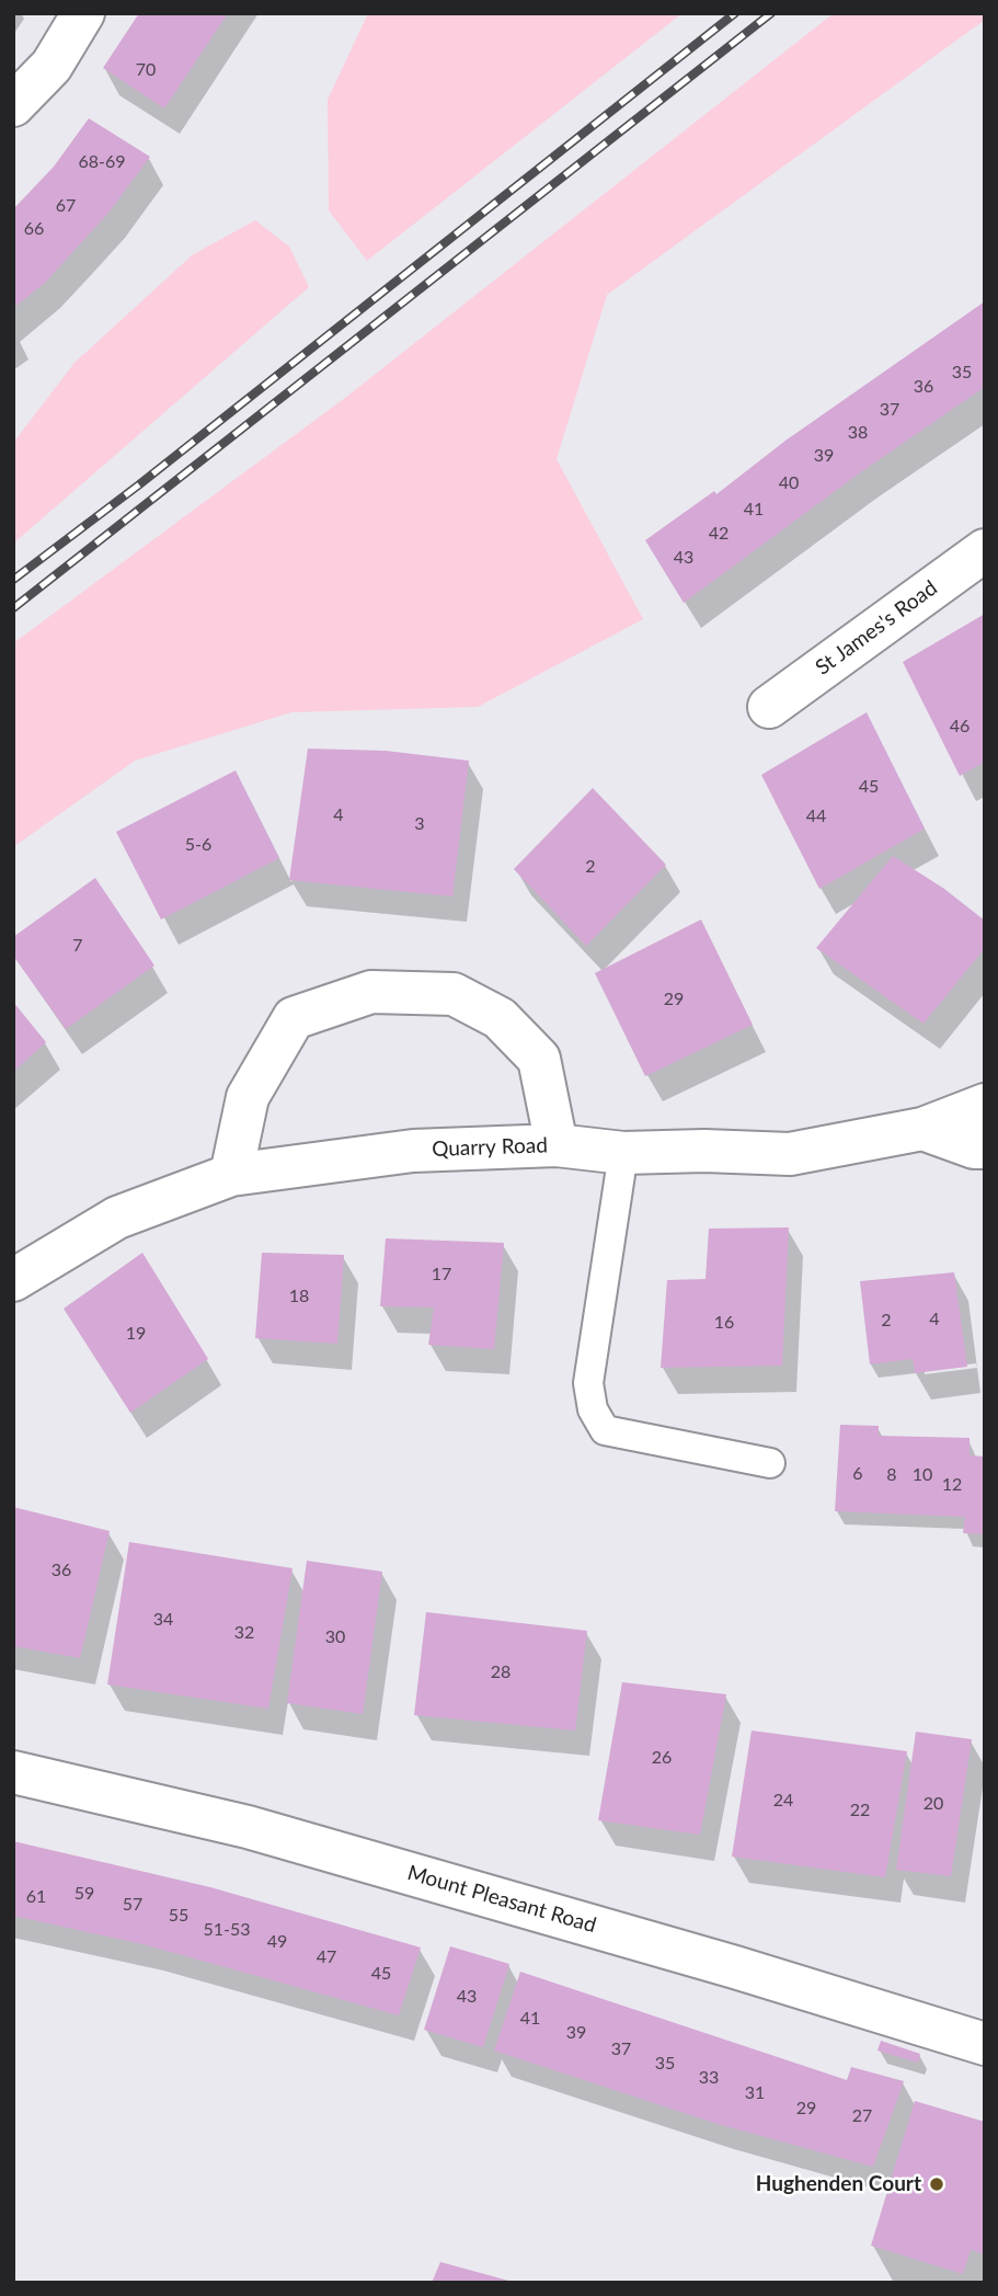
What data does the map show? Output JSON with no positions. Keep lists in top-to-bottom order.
{
  "streets": {
    "street": ["St James's Road", "Quarry Road", "Mount Pleasant Road"]
  },
  "places": ["Hughenden Court"],
  "house_numbers": [
    "70",
    "68-69",
    "67",
    "66",
    "35",
    "36",
    "37",
    "38",
    "39",
    "40",
    "41",
    "42",
    "43",
    "46",
    "45",
    "4",
    "44",
    "3",
    "5-6",
    "2",
    "7",
    "29",
    "17",
    "18",
    "4",
    "2",
    "16",
    "19",
    "6",
    "8",
    "10",
    "12",
    "36",
    "34",
    "32",
    "30",
    "28",
    "26",
    "24",
    "20",
    "22",
    "59",
    "61",
    "57",
    "55",
    "51-53",
    "49",
    "47",
    "45",
    "43",
    "41",
    "39",
    "37",
    "35",
    "33",
    "31",
    "29",
    "27"
  ]
}
